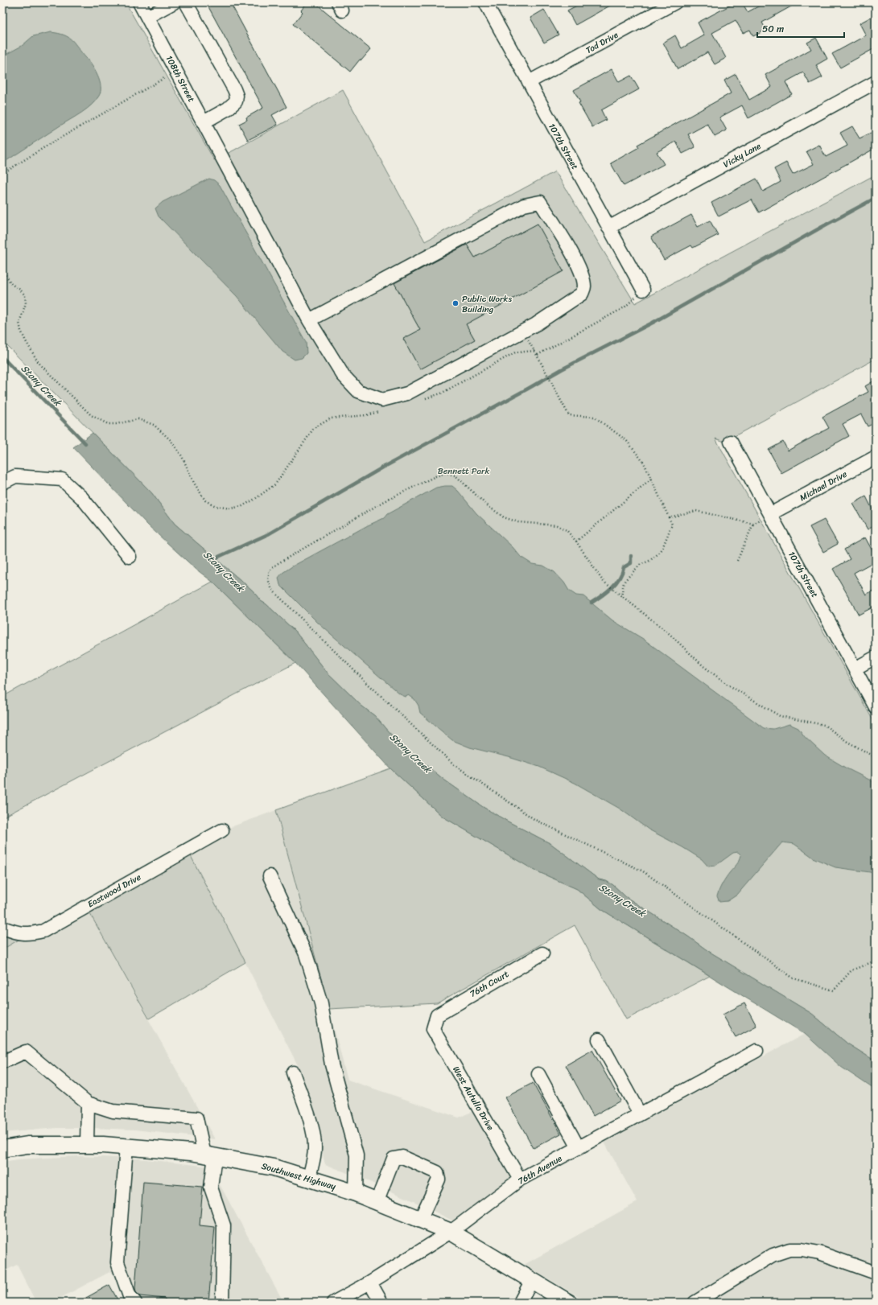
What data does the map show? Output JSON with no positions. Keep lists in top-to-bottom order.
{
  "streets": {
    "main road": ["Southwest Highway"],
    "street": [
      "Tod Drive",
      "108th Street",
      "107th Street",
      "Vicky Lane",
      "Michael Drive",
      "Eastwood Drive",
      "76th Court",
      "West Autullo Drive",
      "76th Avenue"
    ]
  },
  "crossings": [
    ["Tod Drive", "107th Street"],
    ["107th Street", "Vicky Lane"],
    ["107th Street", "Michael Drive"],
    ["76th Court", "West Autullo Drive"],
    ["West Autullo Drive", "76th Avenue"],
    ["76th Avenue", "Southwest Highway"]
  ],
  "water": ["Stony Creek"],
  "parks": ["Bennett Park"],
  "places": ["Public Works Building"],
  "scale_bar": "50 m"
}
